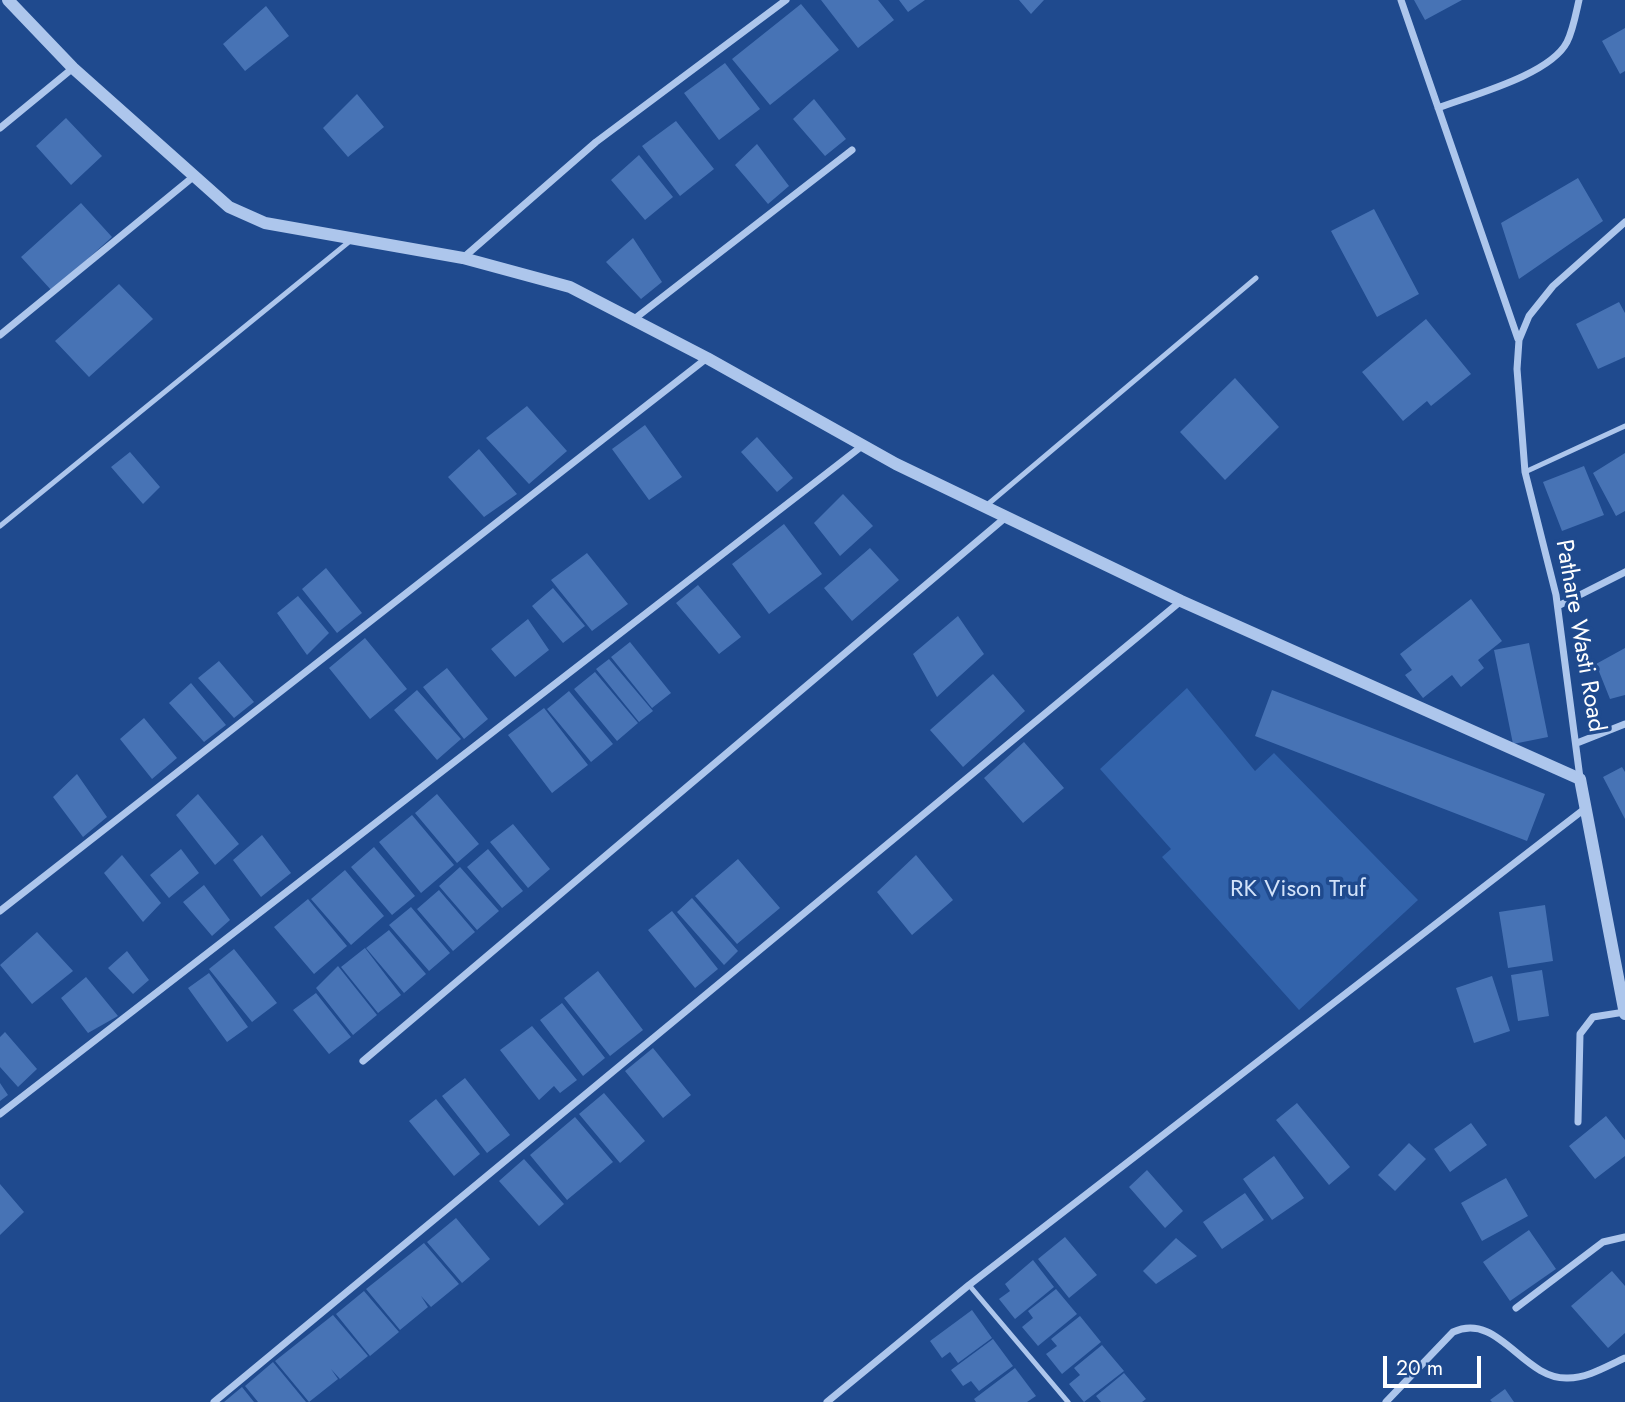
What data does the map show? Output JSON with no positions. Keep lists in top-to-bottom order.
{
  "streets": {
    "street": ["Pathare Wasti Road"]
  },
  "parks": ["RK Vison Truf"],
  "scale_bar": "20 m"
}
